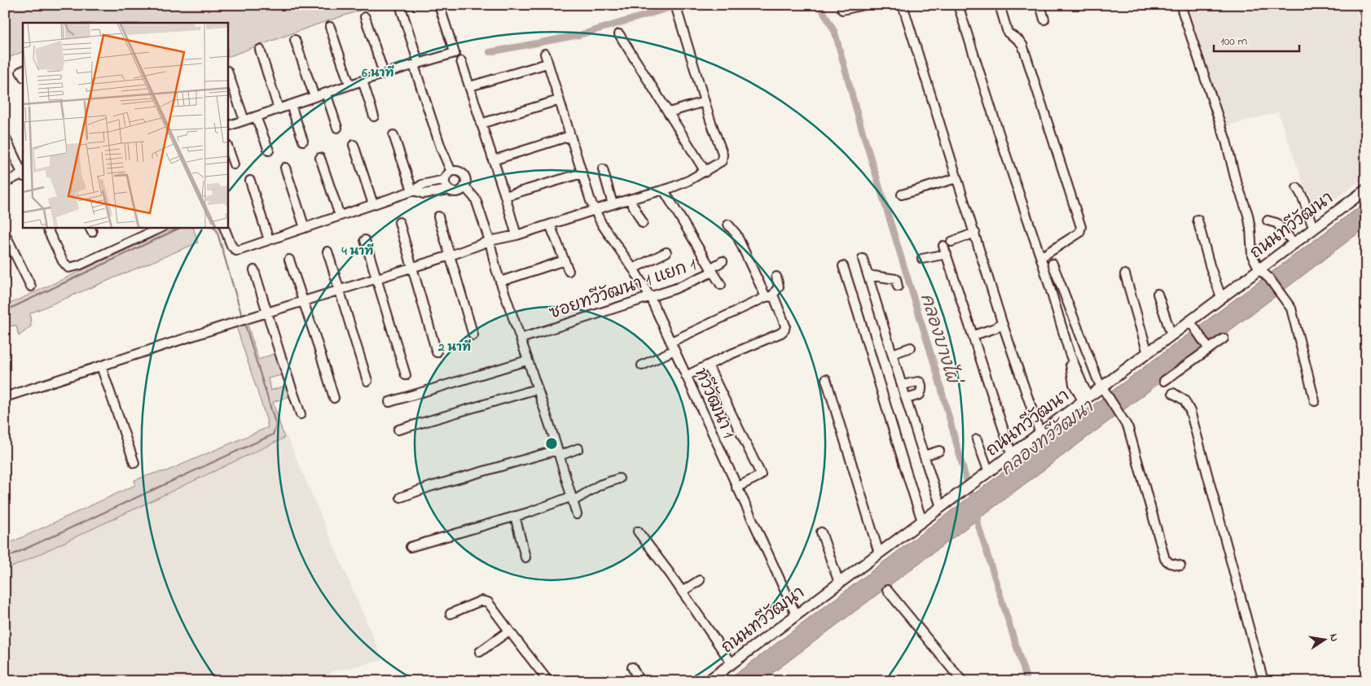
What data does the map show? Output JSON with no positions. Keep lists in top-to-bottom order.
{
  "streets": {
    "main road": ["ถนนทวีวัฒนา"],
    "street": ["ซอยทวีวัฒนา 1 แยก 1", "ทวีวัฒนา 1"]
  },
  "crossings": [
    ["ถนนทวีวัฒนา", "ทวีวัฒนา 1"],
    ["ซอยทวีวัฒนา 1 แยก 1", "ทวีวัฒนา 1"]
  ],
  "water": ["คลองบางไผ่", "คลองทวีวัฒนา"],
  "scale_bar": "100 m",
  "north": "right",
  "rings": ["6 นาที", "4 นาที", "2 นาที"]
}
